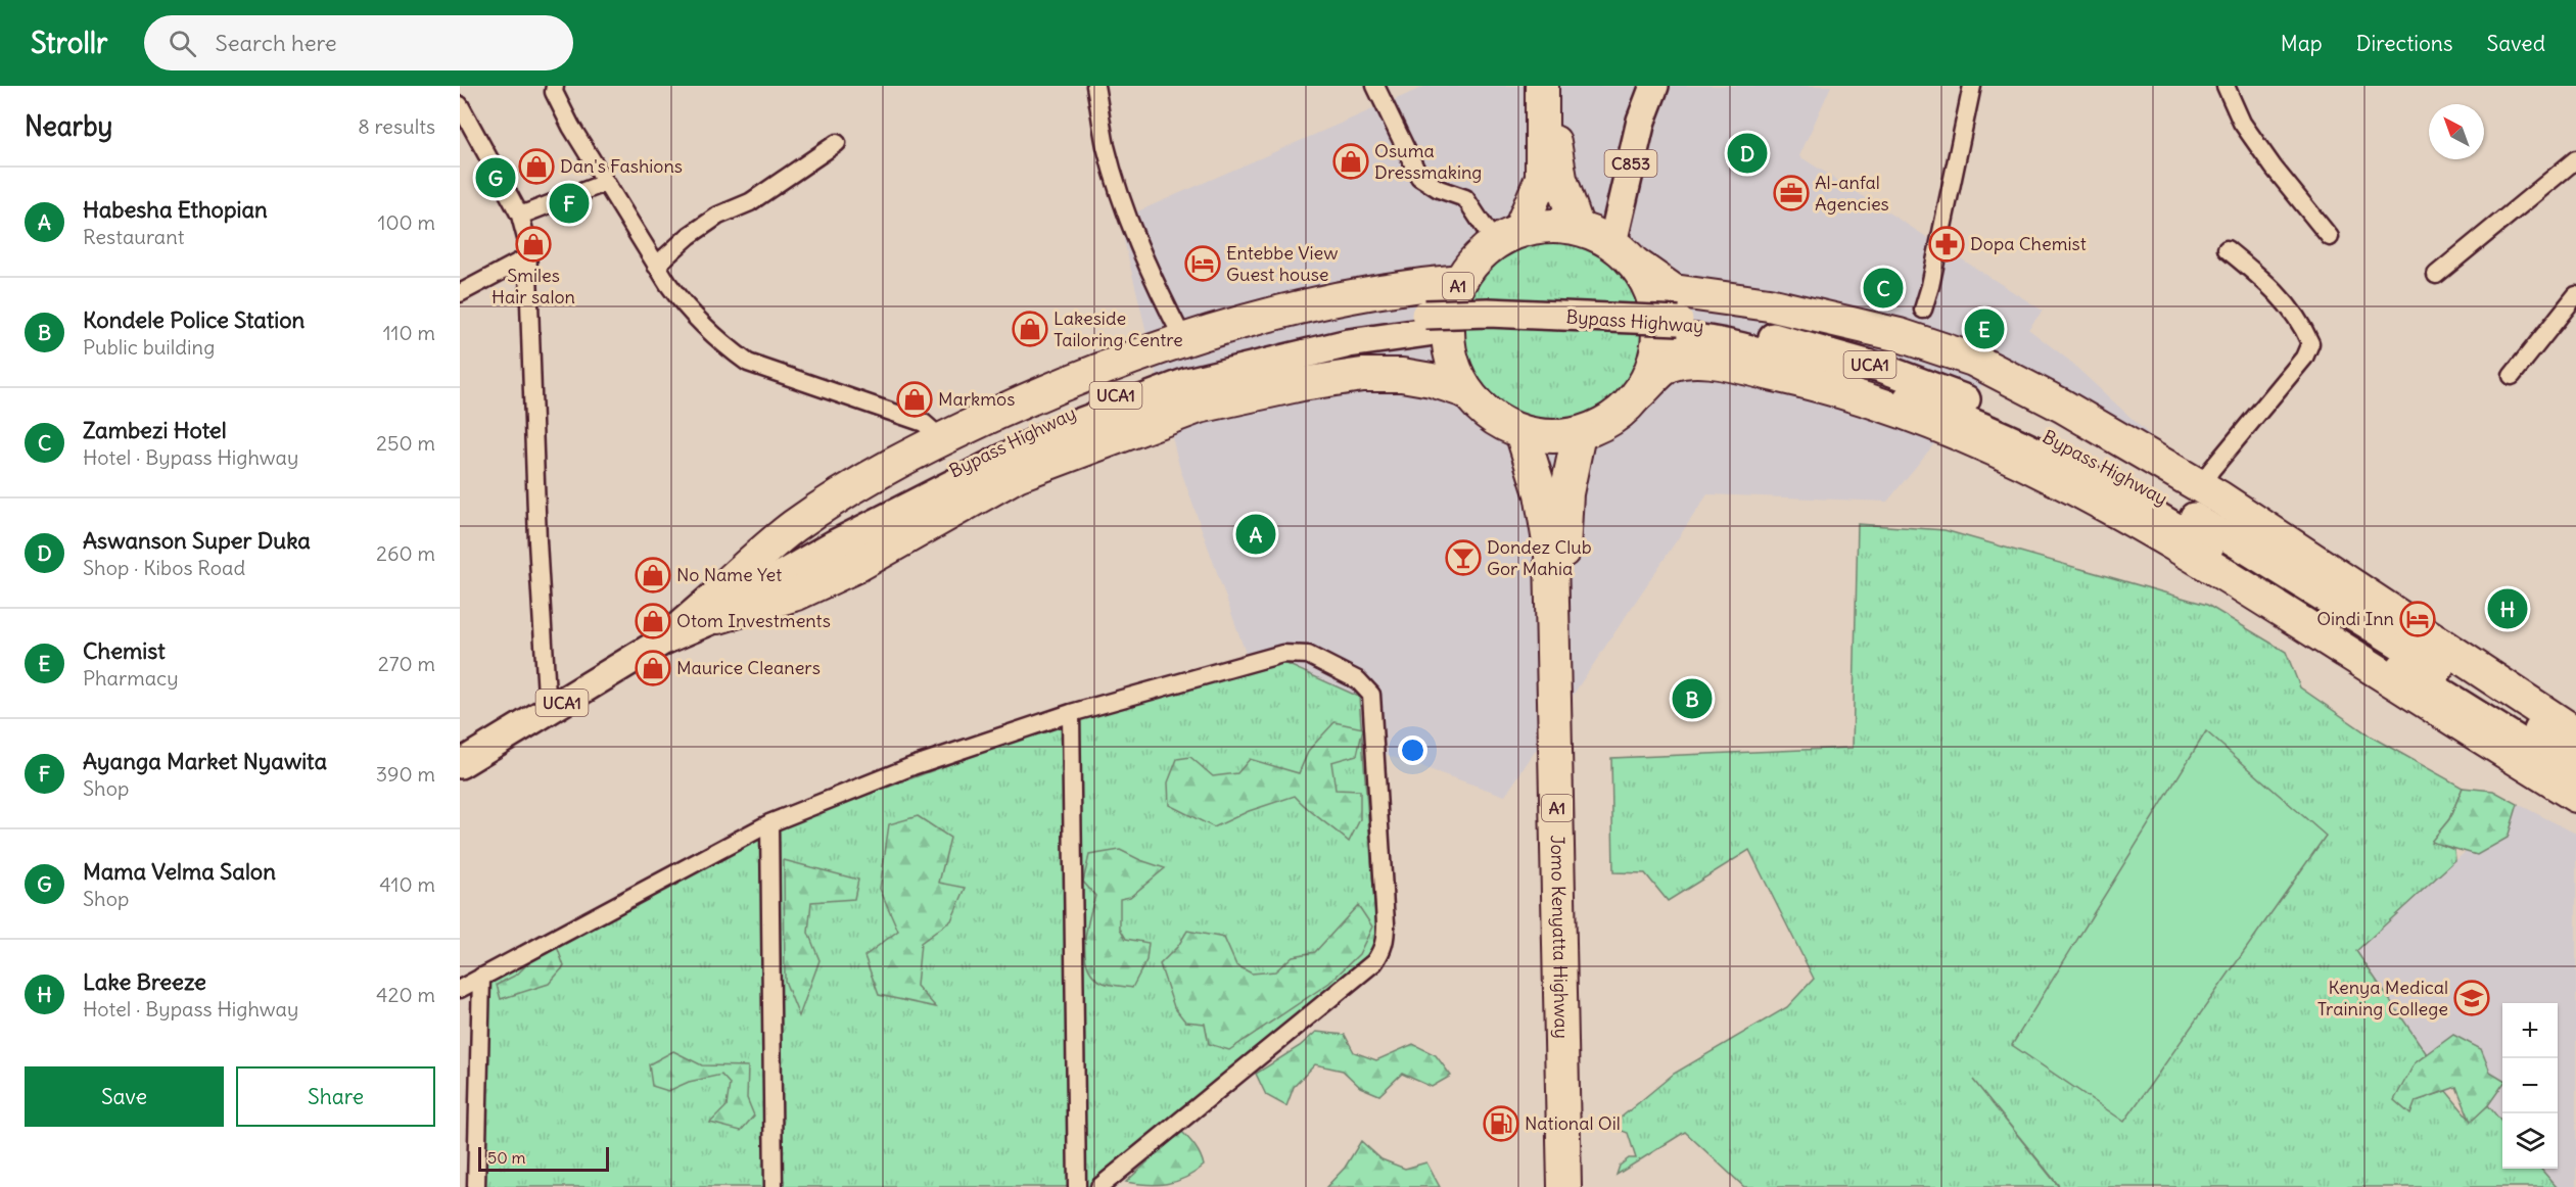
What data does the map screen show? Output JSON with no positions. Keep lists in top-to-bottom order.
{
  "streets": {
    "highway": ["A1", "Jomo Kenyatta Highway"],
    "main road": ["C853", "Bypass Highway", "UCA1"]
  },
  "crossings": [
    ["C853", "A1"],
    ["C853", "Jomo Kenyatta Highway"],
    ["A1", "Jomo Kenyatta Highway"]
  ],
  "places": {
    "shop": [
      "Osuma Dressmaking",
      "Dan's Fashions",
      "Smiles Hair salon",
      "Lakeside Tailoring Centre",
      "Markmos",
      "No Name Yet",
      "Otom Investments",
      "Maurice Cleaners"
    ],
    "office": ["Al-anfal Agencies"],
    "pharmacy": ["Dopa Chemist"],
    "hotel": ["Entebbe View Guest house", "Oindi Inn"],
    "bar": ["Dondez Club Gor Mahia"],
    "school or university": ["Kenya Medical Training College"],
    "fuel station": ["National Oil"]
  },
  "scale_bar": "50 m",
  "north": "top left",
  "page": {
    "header": "Strollr",
    "search": "Search here",
    "nav": ["Map", "Directions", "Saved"],
    "heading": ["Nearby", "8 results"],
    "pins": [
      "D",
      "G",
      "F",
      "C",
      "E",
      "A",
      "H",
      "B"
    ],
    "list": [
      {
        "mark": "A",
        "name": "Habesha Ethopian",
        "note": "Restaurant",
        "value": "100 m"
      },
      {
        "mark": "B",
        "name": "Kondele Police Station",
        "note": "Public building",
        "value": "110 m"
      },
      {
        "mark": "C",
        "name": "Zambezi Hotel",
        "note": "Hotel · Bypass Highway",
        "value": "250 m"
      },
      {
        "mark": "D",
        "name": "Aswanson Super Duka",
        "note": "Shop · Kibos Road",
        "value": "260 m"
      },
      {
        "mark": "E",
        "name": "Chemist",
        "note": "Pharmacy",
        "value": "270 m"
      },
      {
        "mark": "F",
        "name": "Ayanga Market Nyawita",
        "note": "Shop",
        "value": "390 m"
      },
      {
        "mark": "G",
        "name": "Mama Velma Salon",
        "note": "Shop",
        "value": "410 m"
      },
      {
        "mark": "H",
        "name": "Lake Breeze",
        "note": "Hotel · Bypass Highway",
        "value": "420 m"
      }
    ],
    "map_buttons": ["+", "−"],
    "buttons": ["Save", "Share"],
    "scale": "50 m"
  }
}
